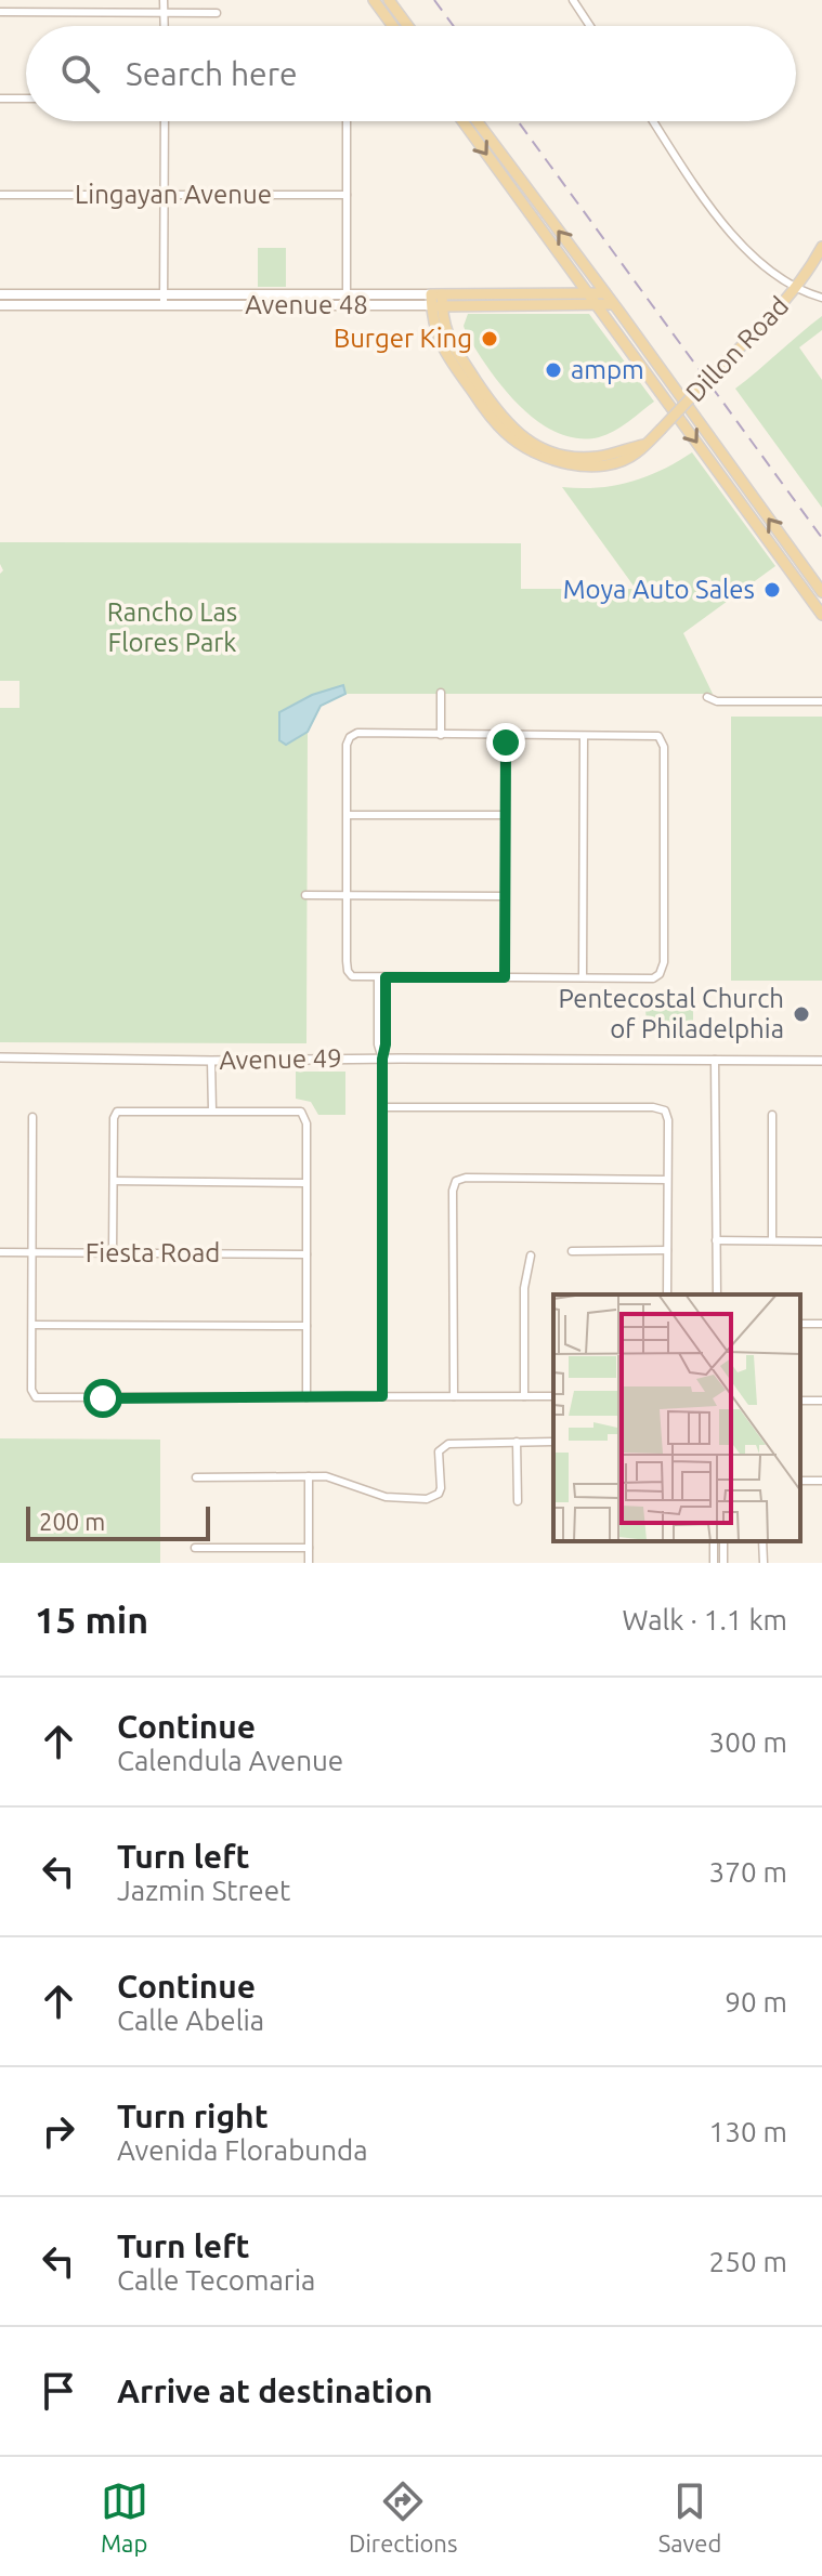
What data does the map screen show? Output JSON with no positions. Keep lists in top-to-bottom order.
{
  "streets": {
    "main road": ["Avenue 48", "Dillon Road"],
    "street": ["Lingayan Avenue", "Avenue 49", "Fiesta Road"]
  },
  "crossings": [
    ["Avenue 48", "Dillon Road"]
  ],
  "parks": ["Rancho Las Flores Park"],
  "places": [
    "Burger King",
    "ampm",
    "Moya Auto Sales",
    "Pentecostal Church of Philadelphia"
  ],
  "scale_bar": "200 m",
  "page": {
    "search": "Search here",
    "scale": "200 m",
    "heading": ["15 min", "Walk · 1.1 km"],
    "list": [
      ["Continue", "Calendula Avenue", "300 m"],
      ["Turn left", "Jazmin Street", "370 m"],
      ["Continue", "Calle Abelia", "90 m"],
      ["Turn right", "Avenida Florabunda", "130 m"],
      ["Turn left", "Calle Tecomaria", "250 m"],
      "Arrive at destination"
    ],
    "nav": ["Map", "Directions", "Saved"]
  }
}
